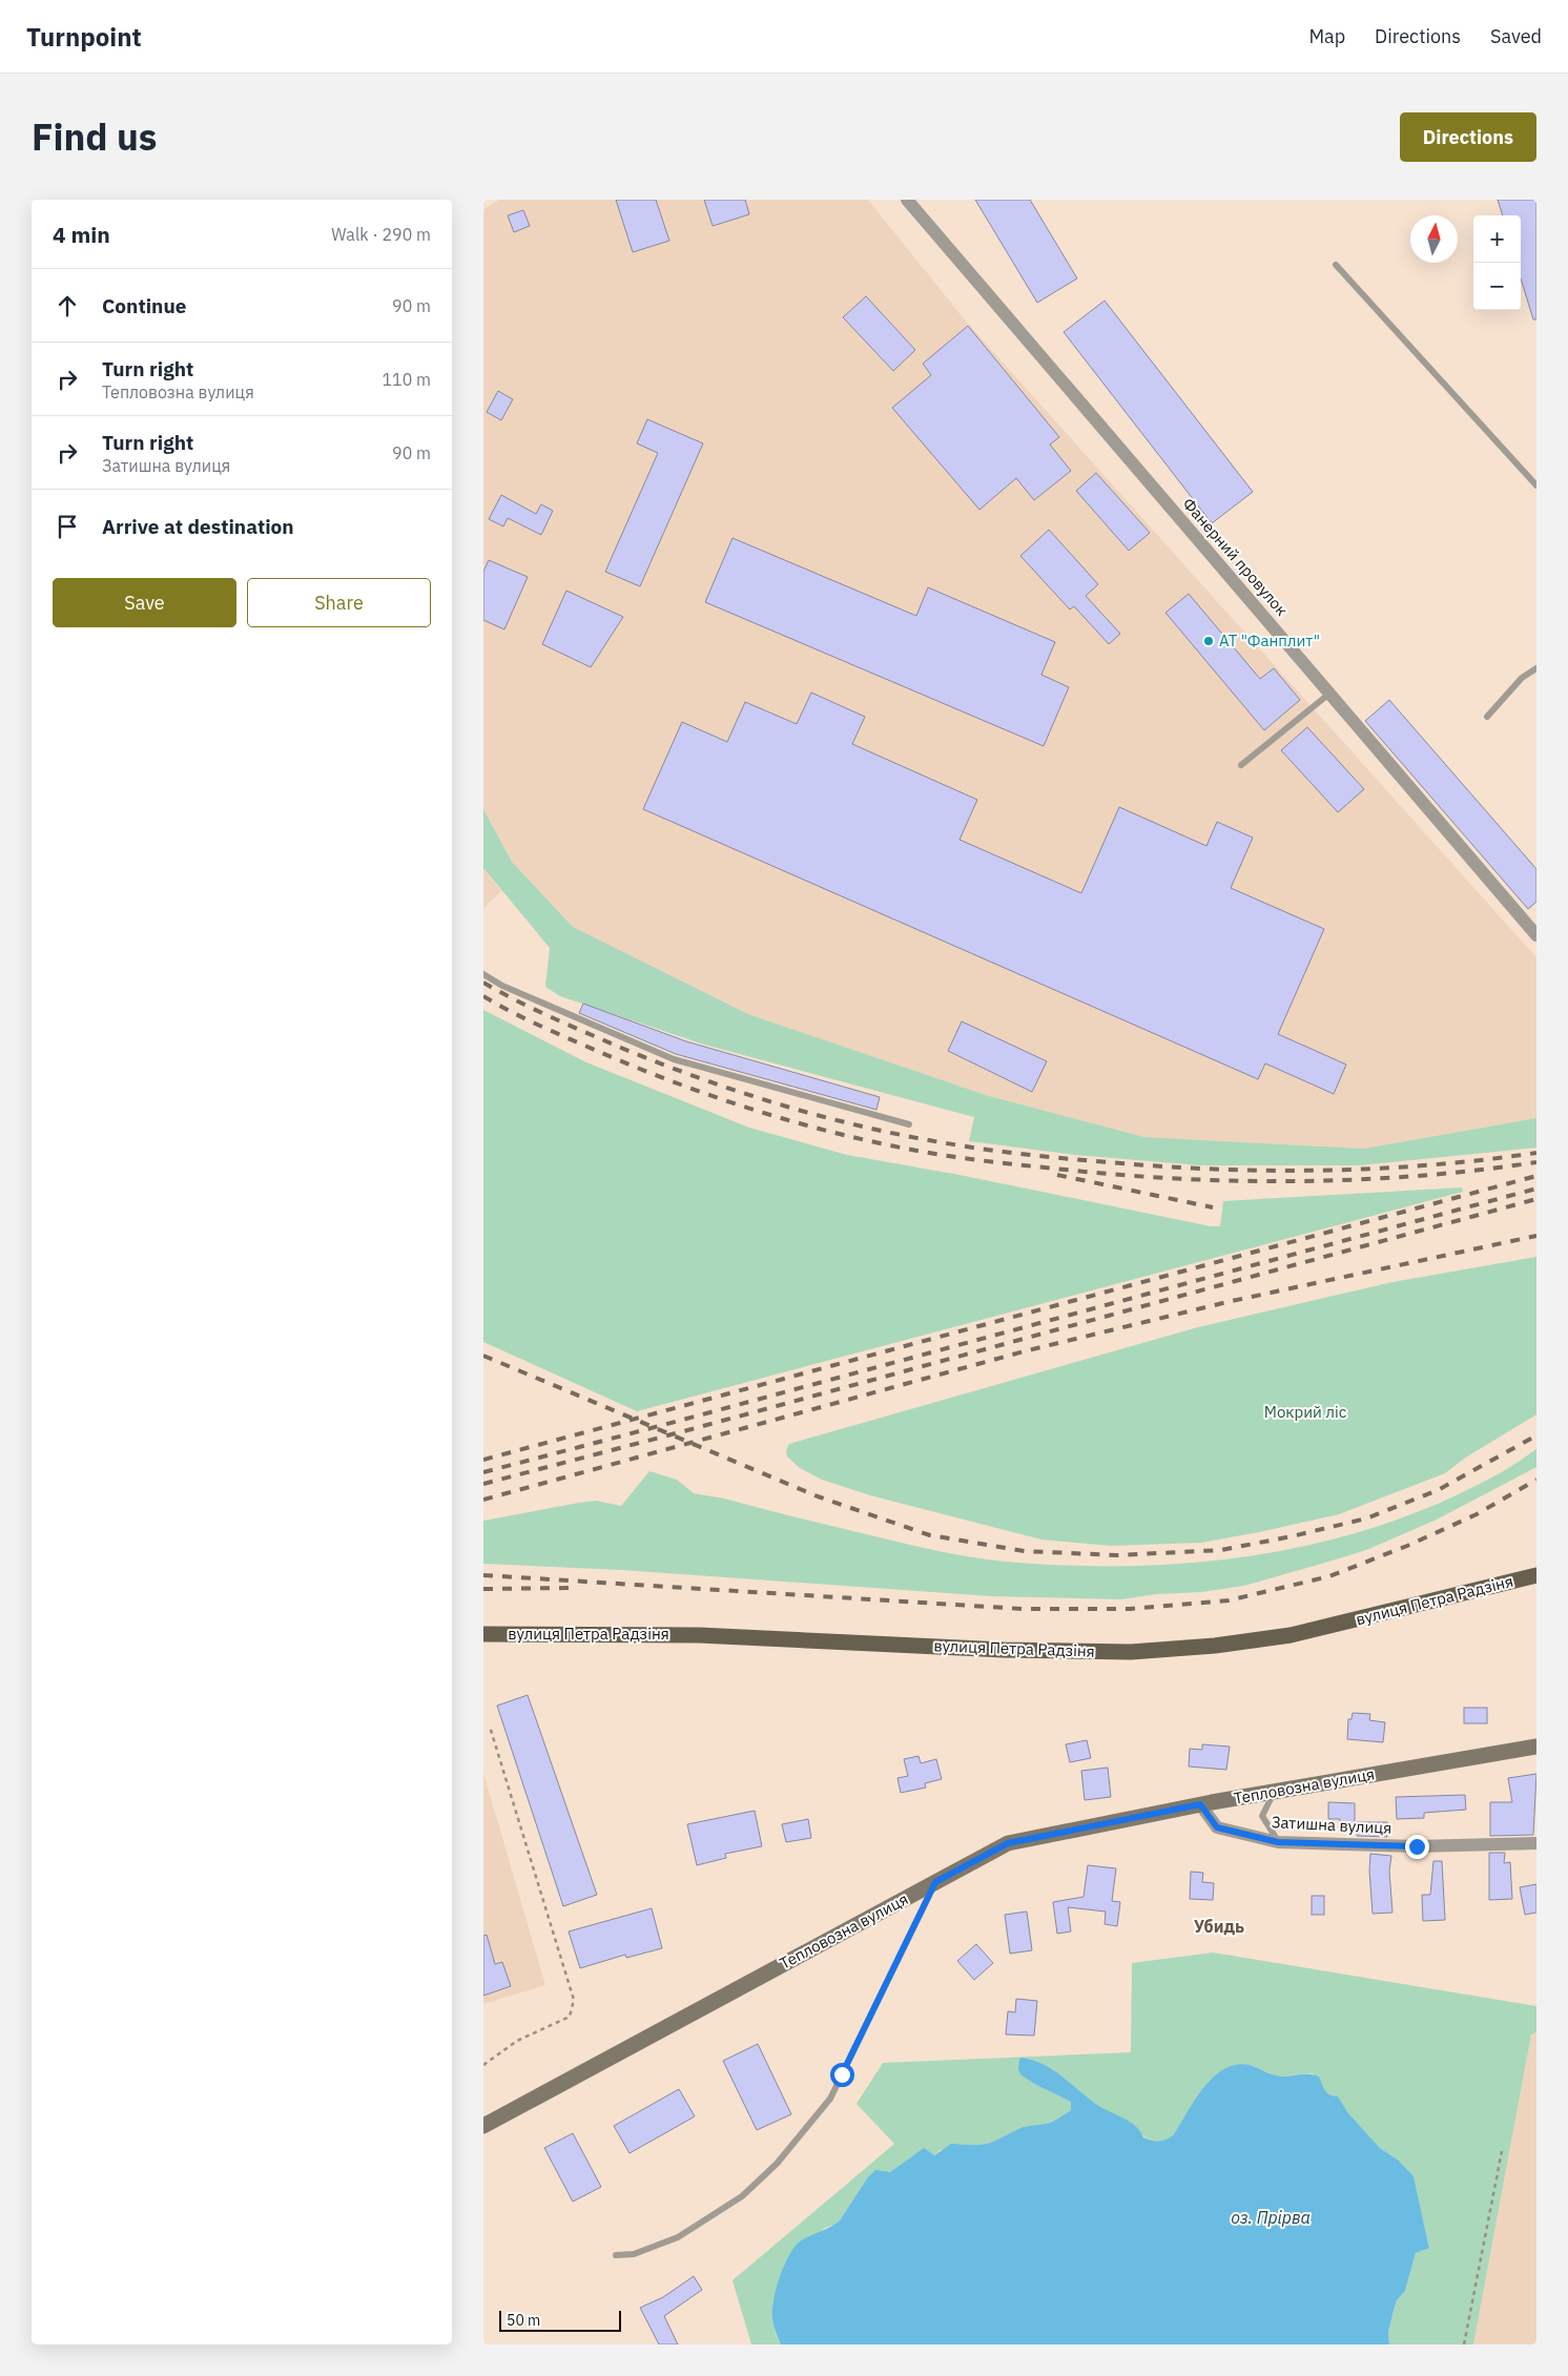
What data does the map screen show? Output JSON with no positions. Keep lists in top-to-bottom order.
{
  "streets": {
    "main road": ["вулиця Петра Радзіня"],
    "street": ["Фанерний провулок", "Тепловозна вулиця", "Затишна вулиця"]
  },
  "crossings": [
    ["Тепловозна вулиця", "Затишна вулиця"]
  ],
  "districts": ["Убидь"],
  "water": ["оз. Прірва"],
  "parks": ["Мокрий ліс"],
  "places": ["АТ \"Фанплит\""],
  "scale_bar": "50 m",
  "north": "top",
  "page": {
    "header": "Turnpoint",
    "nav": ["Map", "Directions", "Saved"],
    "title": "Find us",
    "buttons": [
      "Directions",
      ["Save", "Share"]
    ],
    "heading": ["4 min", "Walk · 290 m"],
    "map_buttons": ["+", "−"],
    "list": [
      ["Continue", "90 m"],
      ["Turn right", "Тепловозна вулиця", "110 m"],
      ["Turn right", "Затишна вулиця", "90 m"],
      "Arrive at destination"
    ],
    "scale": "50 m"
  }
}
